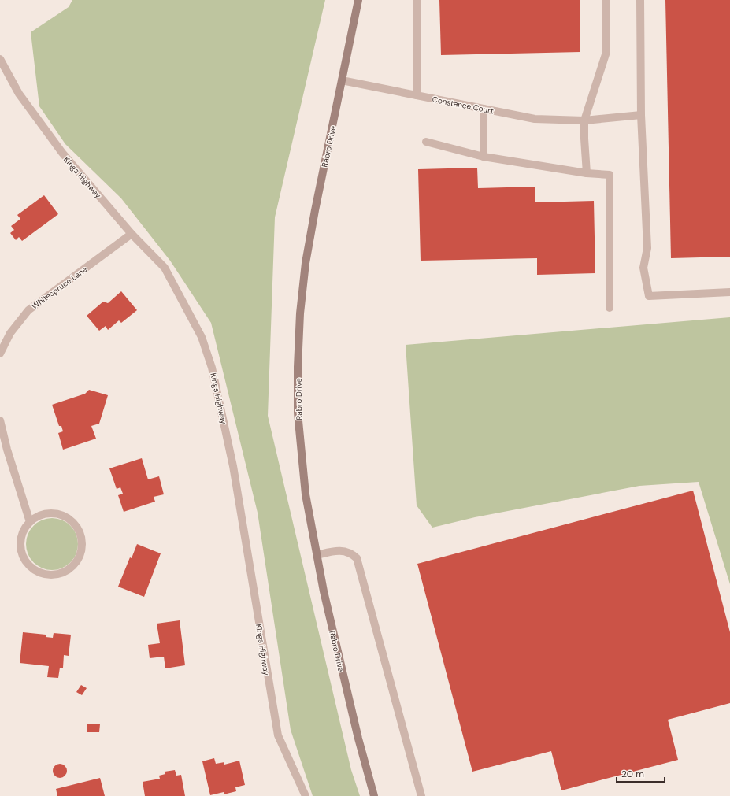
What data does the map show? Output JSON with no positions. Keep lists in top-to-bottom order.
{
  "streets": {
    "main road": ["Rabro Drive"],
    "street": ["Constance Court", "Kings Highway", "Whitespruce Lane"]
  },
  "crossings": [
    ["Constance Court", "Rabro Drive"],
    ["Kings Highway", "Whitespruce Lane"]
  ],
  "scale_bar": "20 m"
}
